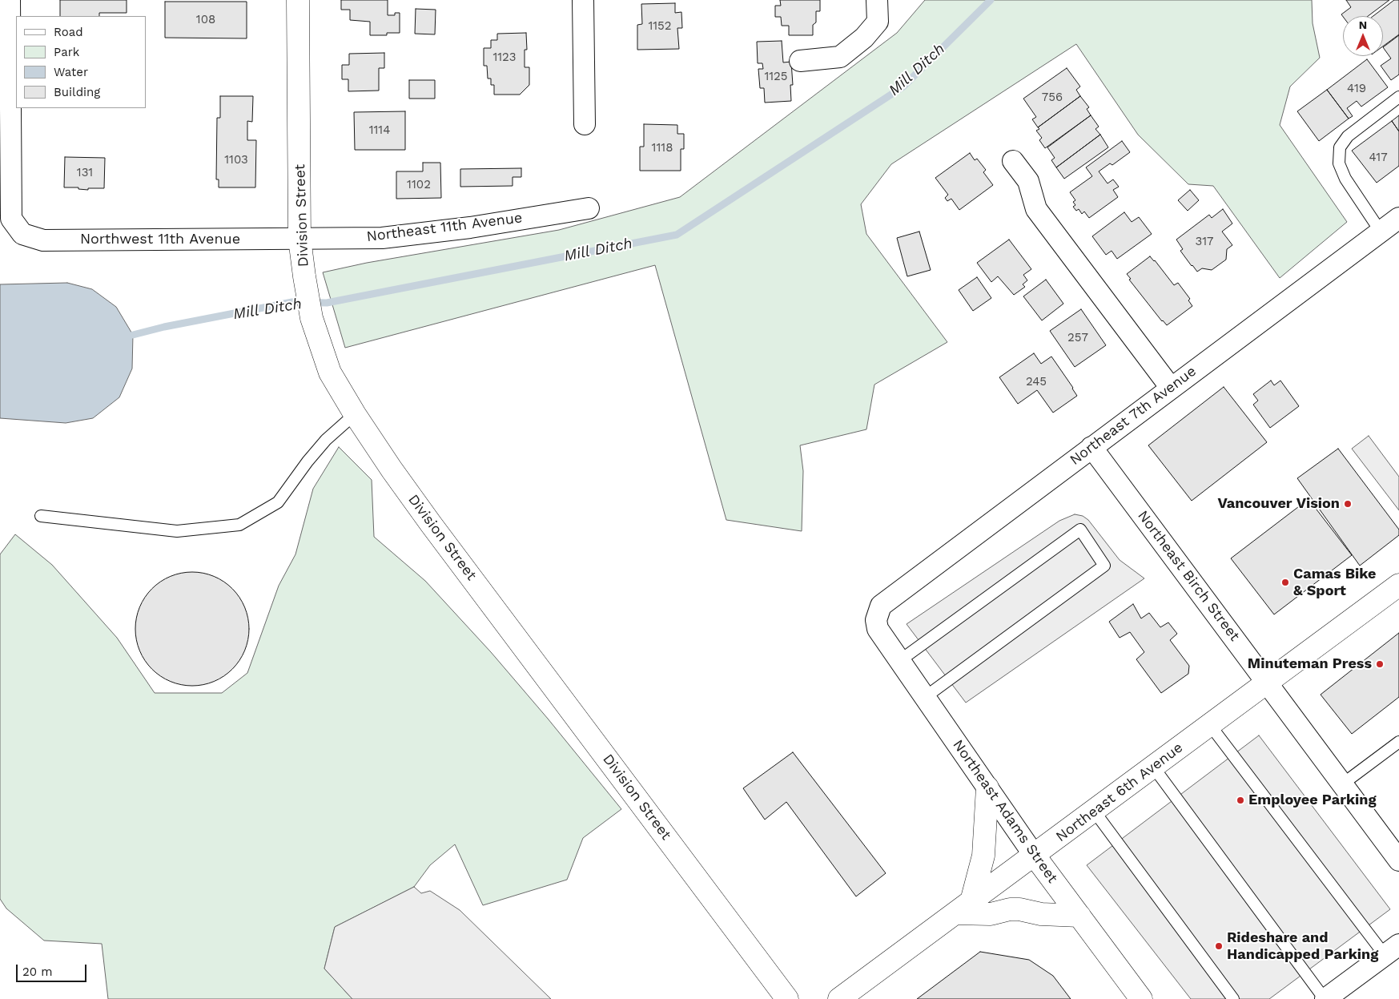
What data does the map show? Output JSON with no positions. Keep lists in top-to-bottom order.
{
  "streets": {
    "street": [
      "Division Street",
      "Northeast 11th Avenue",
      "Northwest 11th Avenue",
      "Northeast 7th Avenue",
      "Northeast Birch Street",
      "Northeast 6th Avenue",
      "Northeast Adams Street"
    ]
  },
  "crossings": [
    ["Division Street", "Northeast 11th Avenue"],
    ["Division Street", "Northwest 11th Avenue"],
    ["Northeast 11th Avenue", "Northwest 11th Avenue"],
    ["Northeast 7th Avenue", "Northeast Birch Street"],
    ["Northeast 7th Avenue", "Northeast Adams Street"],
    ["Northeast Birch Street", "Northeast 6th Avenue"],
    ["Northeast 6th Avenue", "Northeast Adams Street"]
  ],
  "water": ["Mill Ditch"],
  "places": [
    "Vancouver Vision",
    "Camas Bike & Sport",
    "Minuteman Press",
    "Employee Parking",
    "Rideshare and Handicapped Parking"
  ],
  "house_numbers": [
    "108",
    "1152",
    "1123",
    "1125",
    "419",
    "756",
    "1114",
    "1118",
    "417",
    "1103",
    "131",
    "1102",
    "317",
    "257",
    "245"
  ],
  "legend": [
    "Road",
    "Park",
    "Water",
    "Building"
  ],
  "scale_bar": "20 m",
  "north": "top"
}
